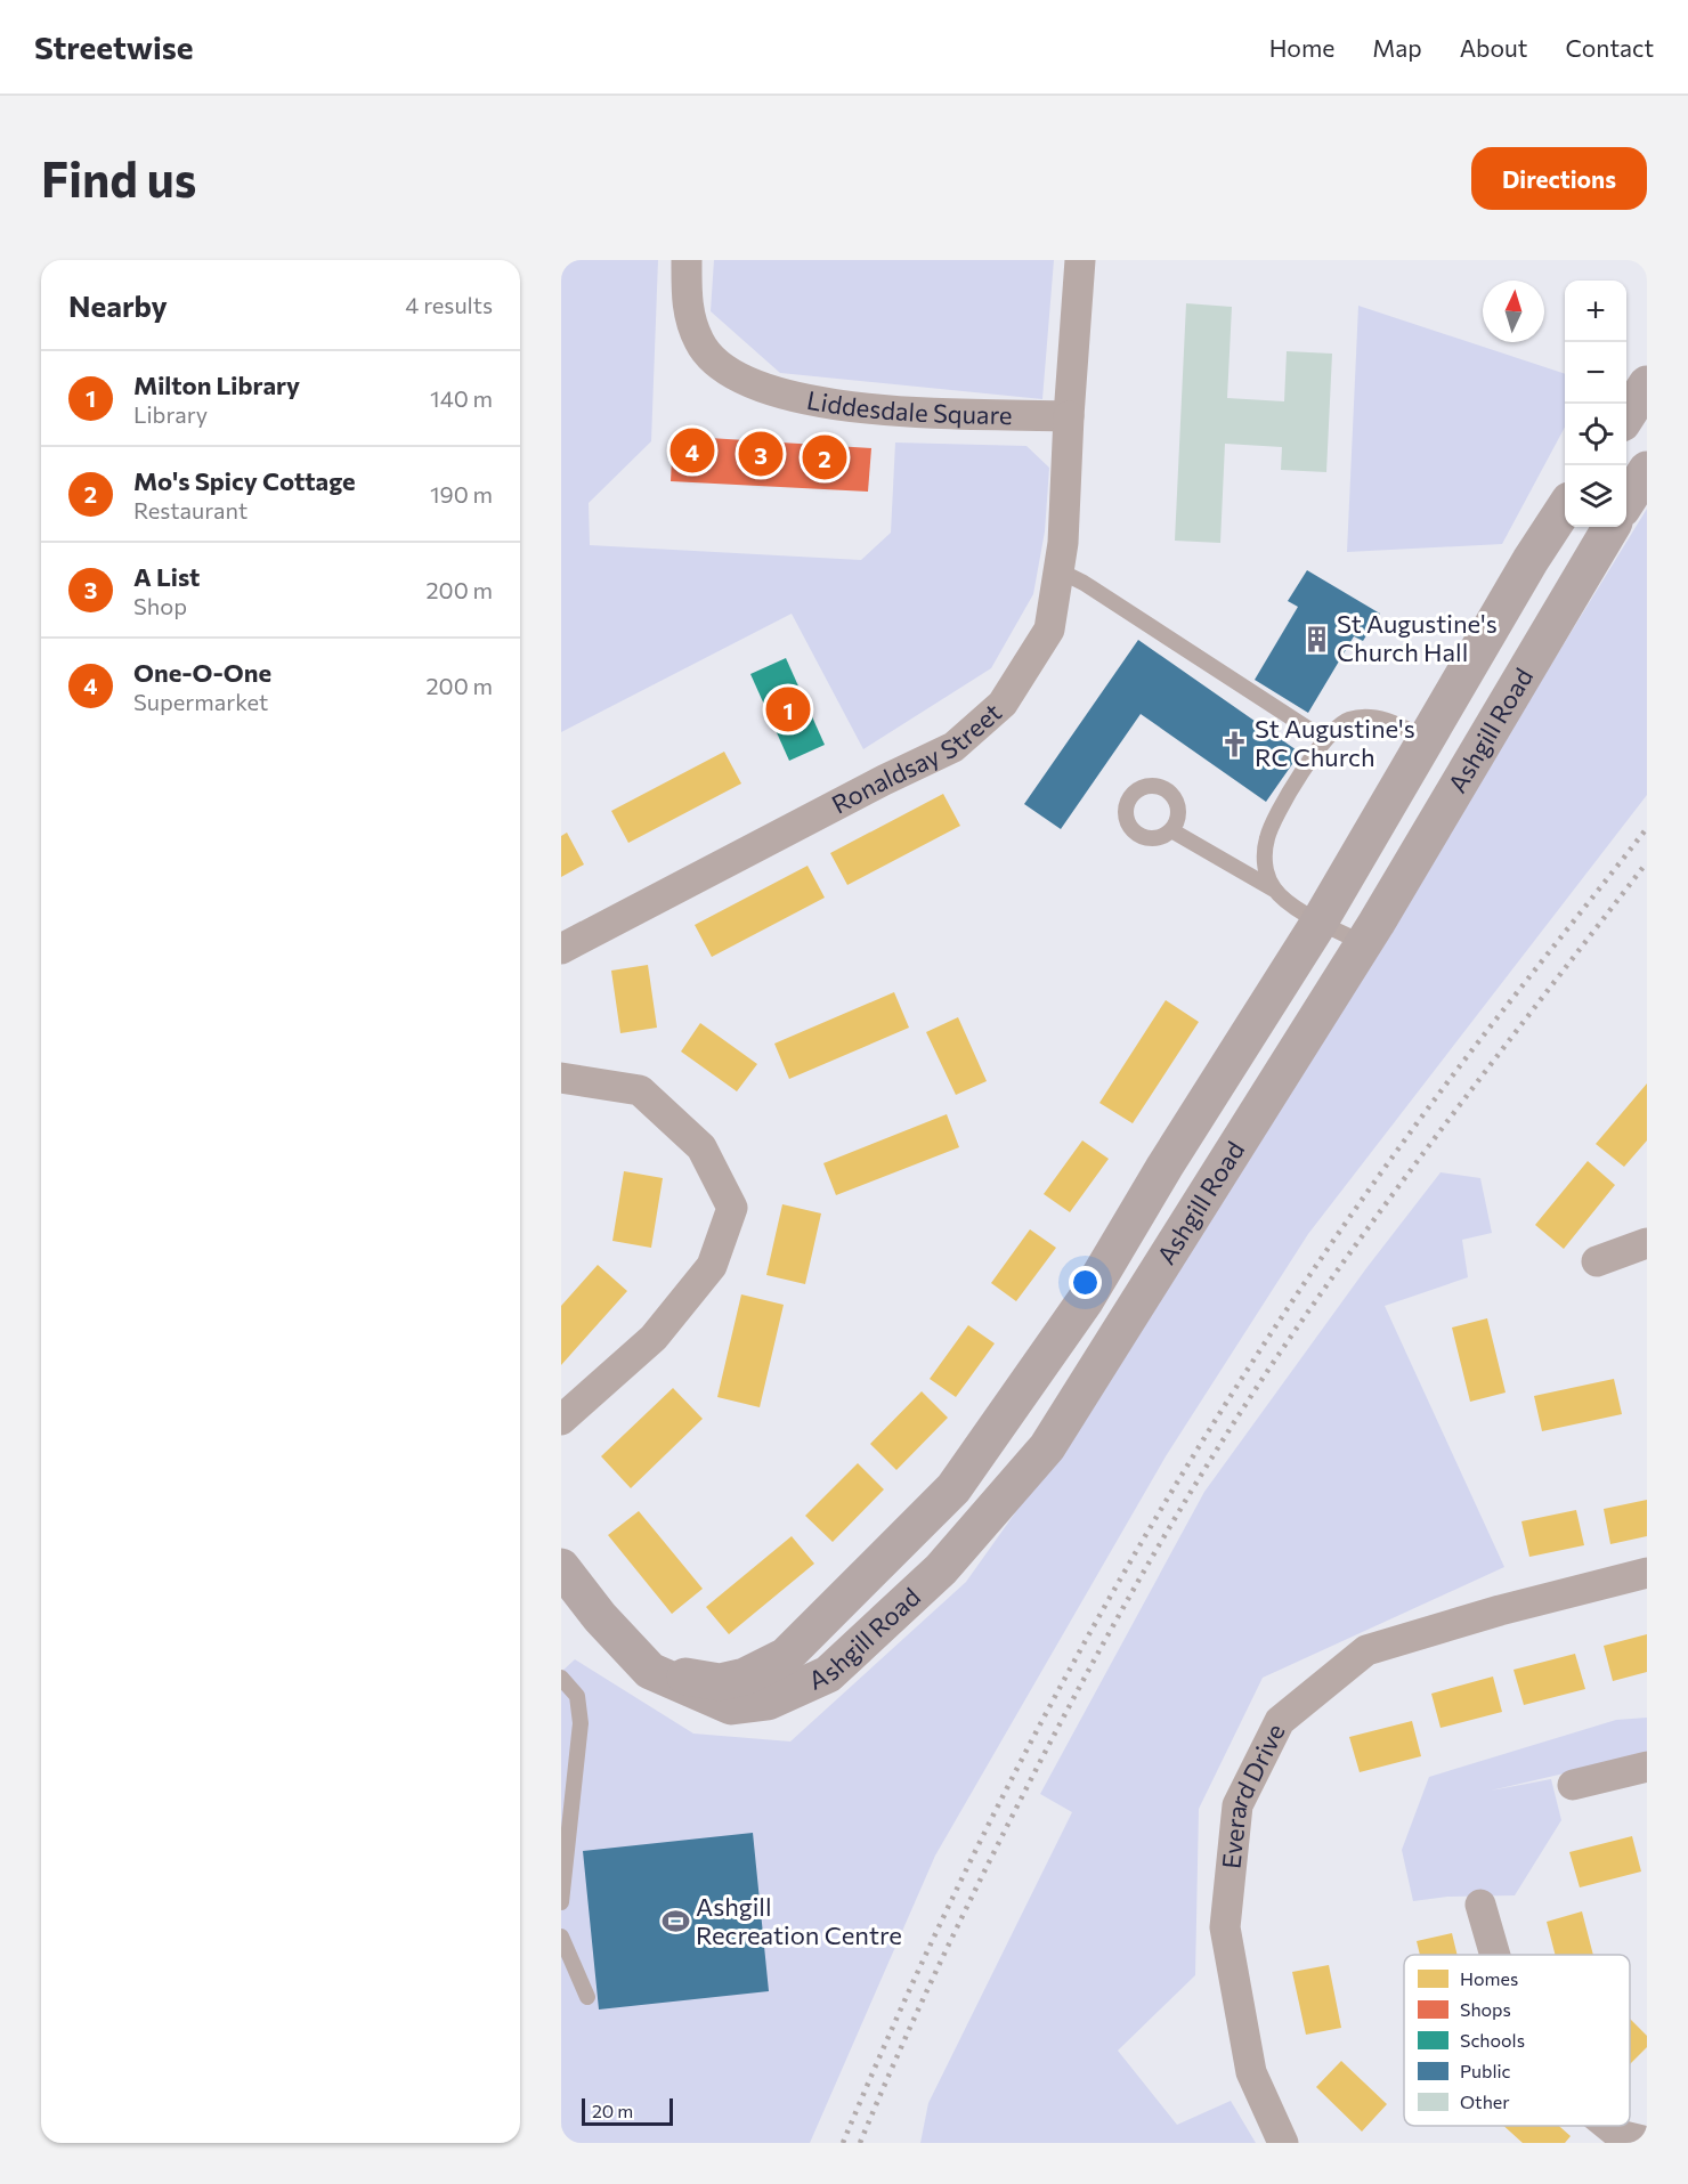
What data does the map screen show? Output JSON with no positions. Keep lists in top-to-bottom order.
{
  "streets": {
    "street": [
      "Liddesdale Square",
      "Ashgill Road",
      "Ronaldsay Street",
      "Everard Drive"
    ]
  },
  "crossings": [
    ["Liddesdale Square", "Ronaldsay Street"]
  ],
  "places": {
    "building": ["St Augustine's Church Hall"],
    "church": ["St Augustine's RC Church"],
    "sports": ["Ashgill Recreation Centre"]
  },
  "legend": [
    "Homes",
    "Shops",
    "Schools",
    "Public",
    "Other"
  ],
  "scale_bar": "20 m",
  "north": "top",
  "page": {
    "header": "Streetwise",
    "nav": [
      "Home",
      "Map",
      "About",
      "Contact"
    ],
    "buttons": "Directions",
    "title": "Find us",
    "heading": ["Nearby", "4 results"],
    "map_buttons": ["+", "−"],
    "list": [
      {
        "mark": "1",
        "name": "Milton Library",
        "note": "Library",
        "value": "140 m"
      },
      {
        "mark": "2",
        "name": "Mo's Spicy Cottage",
        "note": "Restaurant",
        "value": "190 m"
      },
      {
        "mark": "3",
        "name": "A List",
        "note": "Shop",
        "value": "200 m"
      },
      {
        "mark": "4",
        "name": "One-O-One",
        "note": "Supermarket",
        "value": "200 m"
      }
    ],
    "pins": [
      "4",
      "3",
      "2",
      "1"
    ],
    "scale": "20 m"
  }
}
